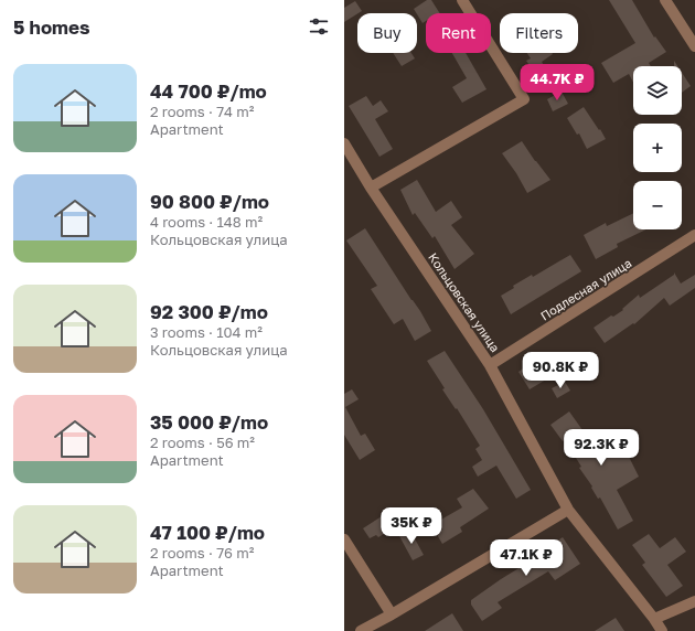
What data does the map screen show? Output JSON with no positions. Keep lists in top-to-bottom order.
{
  "streets": {
    "street": ["Подлесная улица", "Кольцовская улица"]
  },
  "crossings": [
    ["Подлесная улица", "Кольцовская улица"]
  ],
  "page": {
    "heading": "5 homes",
    "chip": ["Buy", "Rent", "Filters"],
    "list": [
      {
        "name": "44 700 ₽/mo",
        "note": "2 rooms · 74 m² · Apartment"
      },
      {
        "name": "90 800 ₽/mo",
        "note": "4 rooms · 148 m² · Кольцовская улица"
      },
      {
        "name": "92 300 ₽/mo",
        "note": "3 rooms · 104 m² · Кольцовская улица"
      },
      {
        "name": "35 000 ₽/mo",
        "note": "2 rooms · 56 m² · Apartment"
      },
      {
        "name": "47 100 ₽/mo",
        "note": "2 rooms · 76 m² · Apartment"
      }
    ],
    "price": [
      "44.7K ₽",
      "90.8K ₽",
      "92.3K ₽",
      "35K ₽",
      "47.1K ₽"
    ],
    "map_buttons": ["+", "−"]
  }
}
